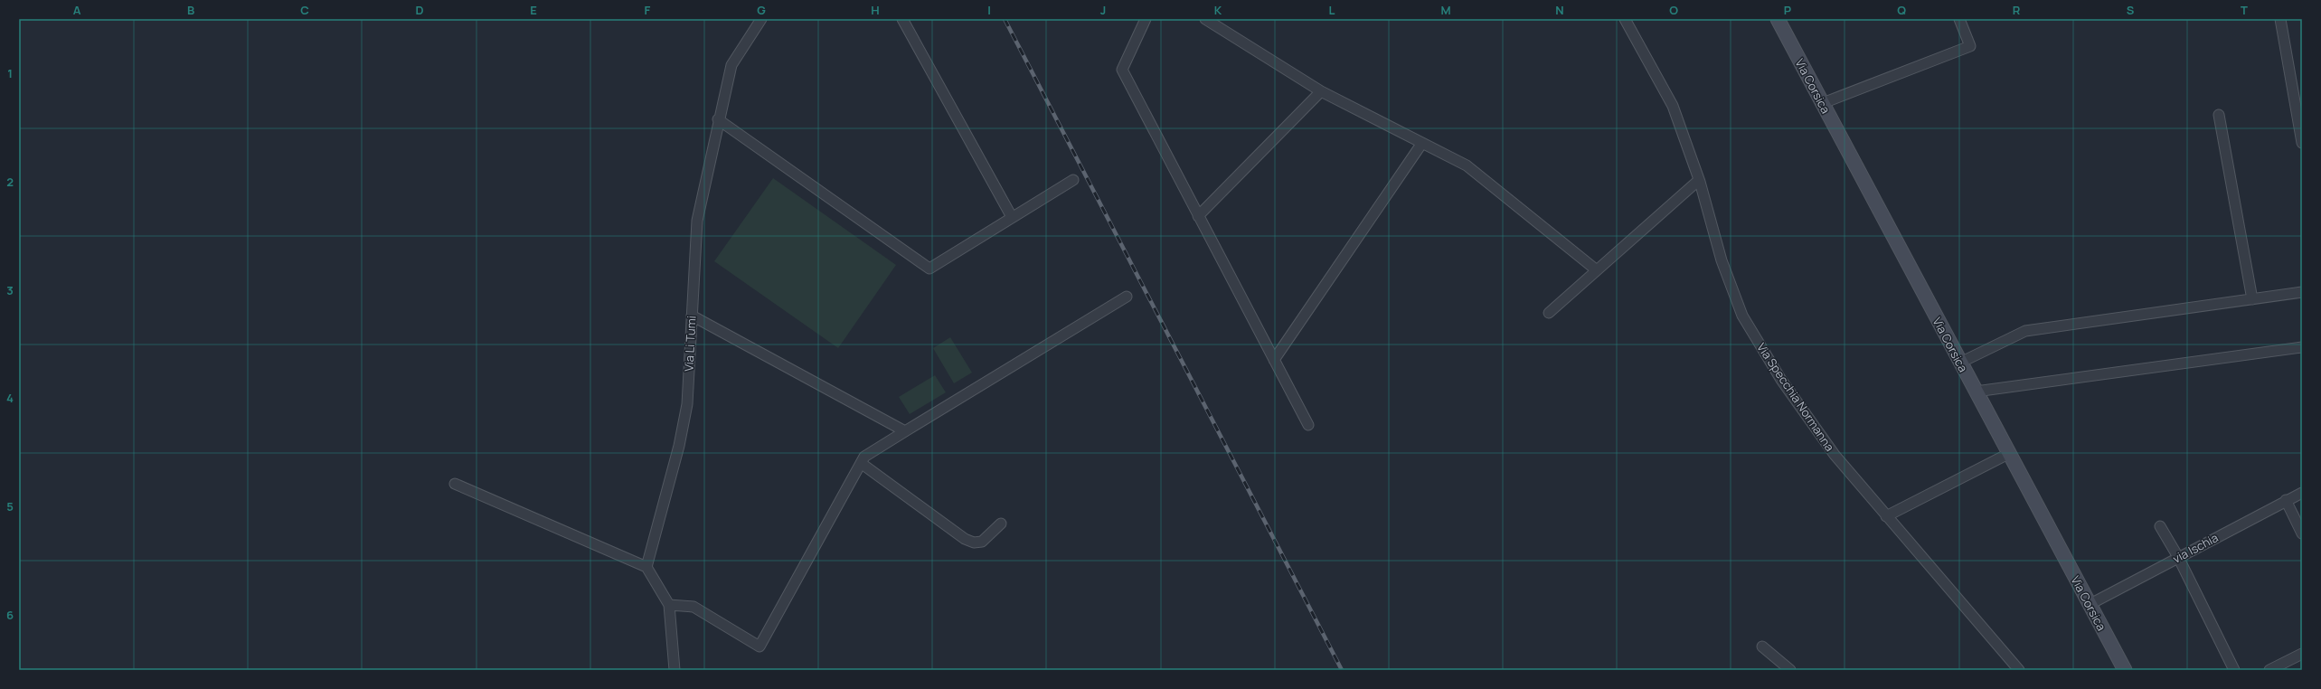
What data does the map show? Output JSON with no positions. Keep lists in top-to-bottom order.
{
  "streets": {
    "main road": ["Via Corsica"],
    "street": ["Via Li Tumi", "Via Specchia Normanna", "via Ischia"]
  },
  "crossings": [
    ["Via Corsica", "via Ischia"]
  ],
  "grid": {
    "columns": [
      "A",
      "B",
      "C",
      "D",
      "E",
      "F",
      "G",
      "H",
      "I",
      "J",
      "K",
      "L",
      "M",
      "N",
      "O",
      "P",
      "Q",
      "R",
      "S",
      "T"
    ],
    "rows": [
      "1",
      "2",
      "3",
      "4",
      "5",
      "6"
    ]
  }
}
